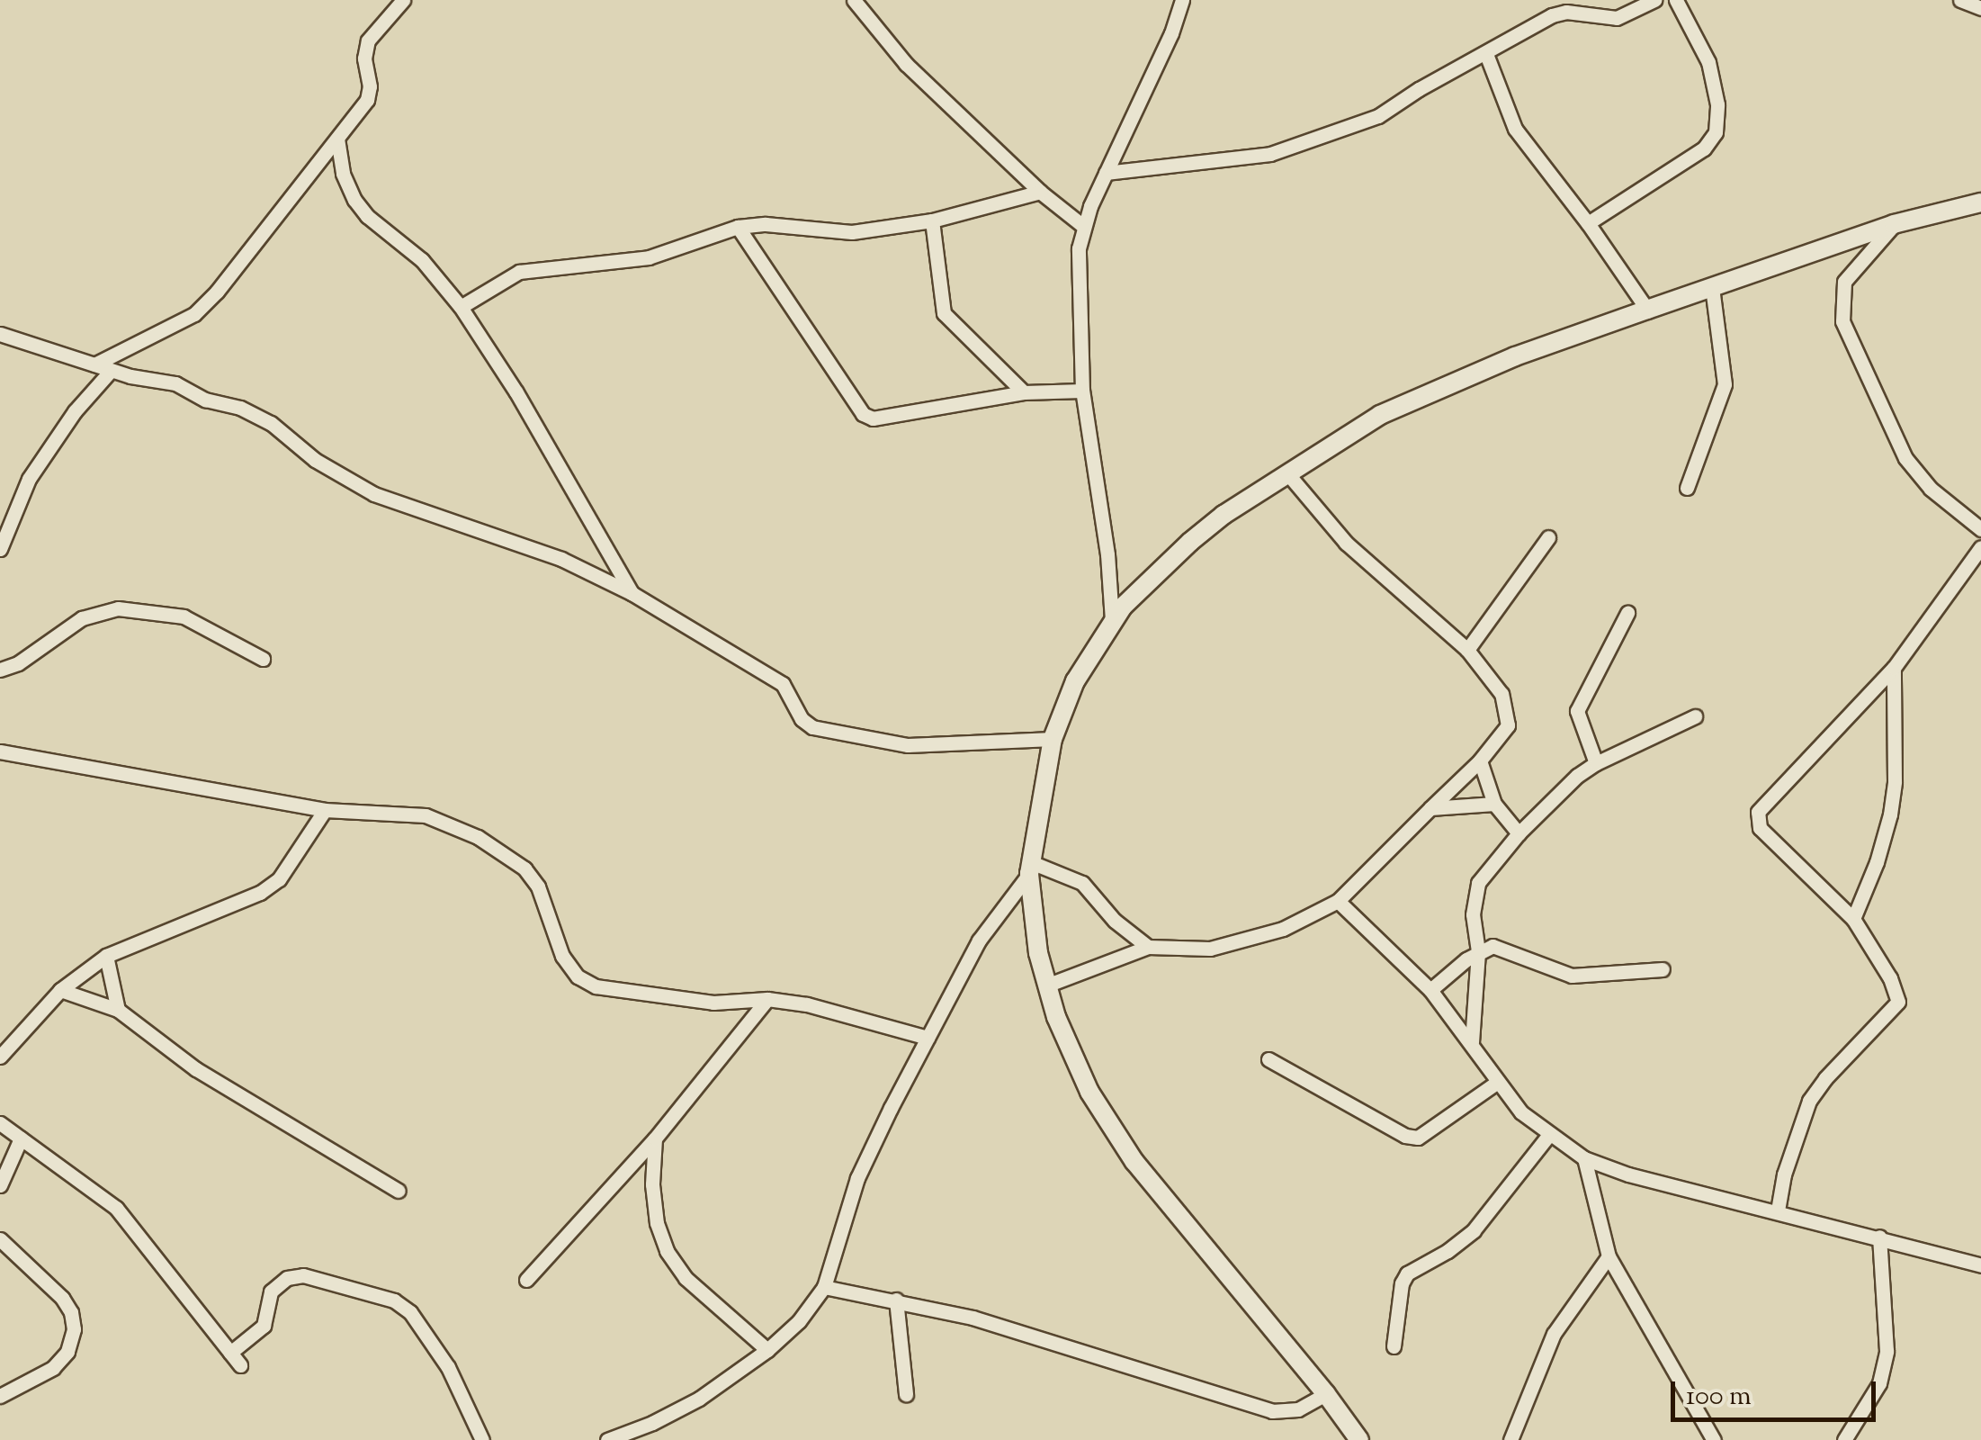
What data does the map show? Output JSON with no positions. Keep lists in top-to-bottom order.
{
  "scale_bar": "100 m"
}
